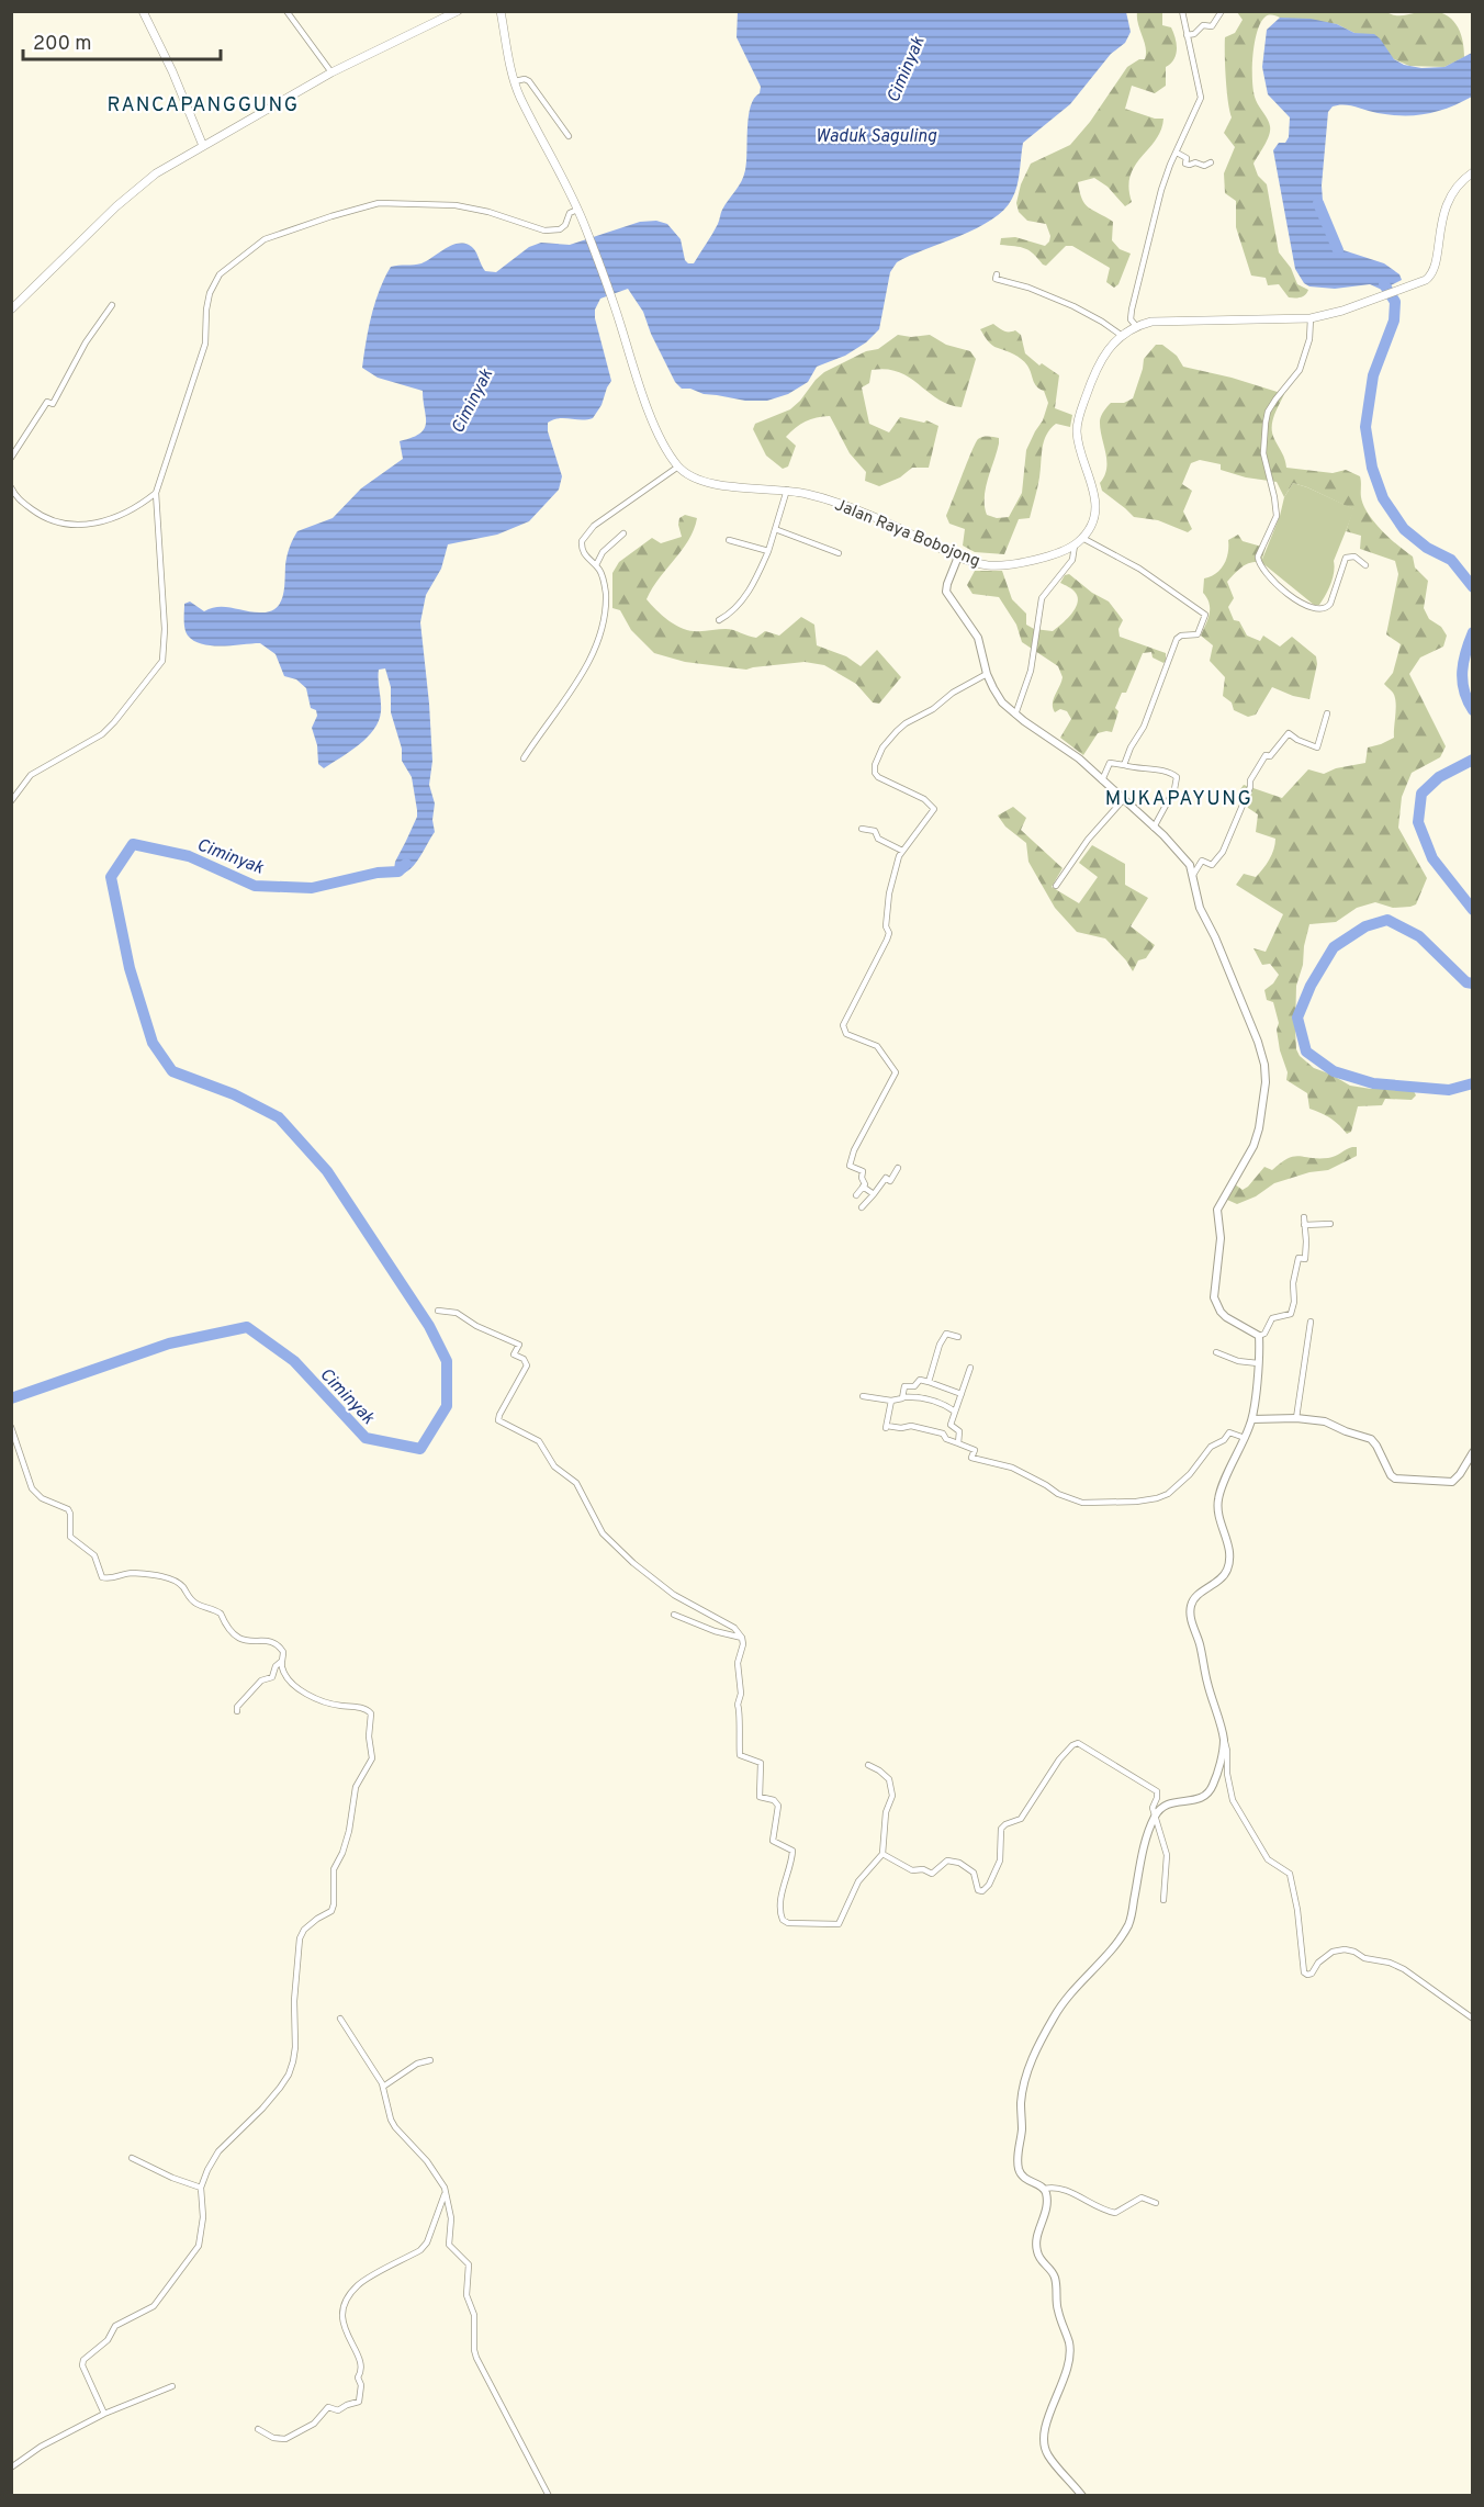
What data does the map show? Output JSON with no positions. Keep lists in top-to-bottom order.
{
  "streets": {
    "main road": ["Jalan Raya Bobojong"]
  },
  "districts": ["RANCAPANGGUNG", "MUKAPAYUNG"],
  "water": ["Ciminyak", "Waduk Saguling"],
  "scale_bar": "200 m"
}
